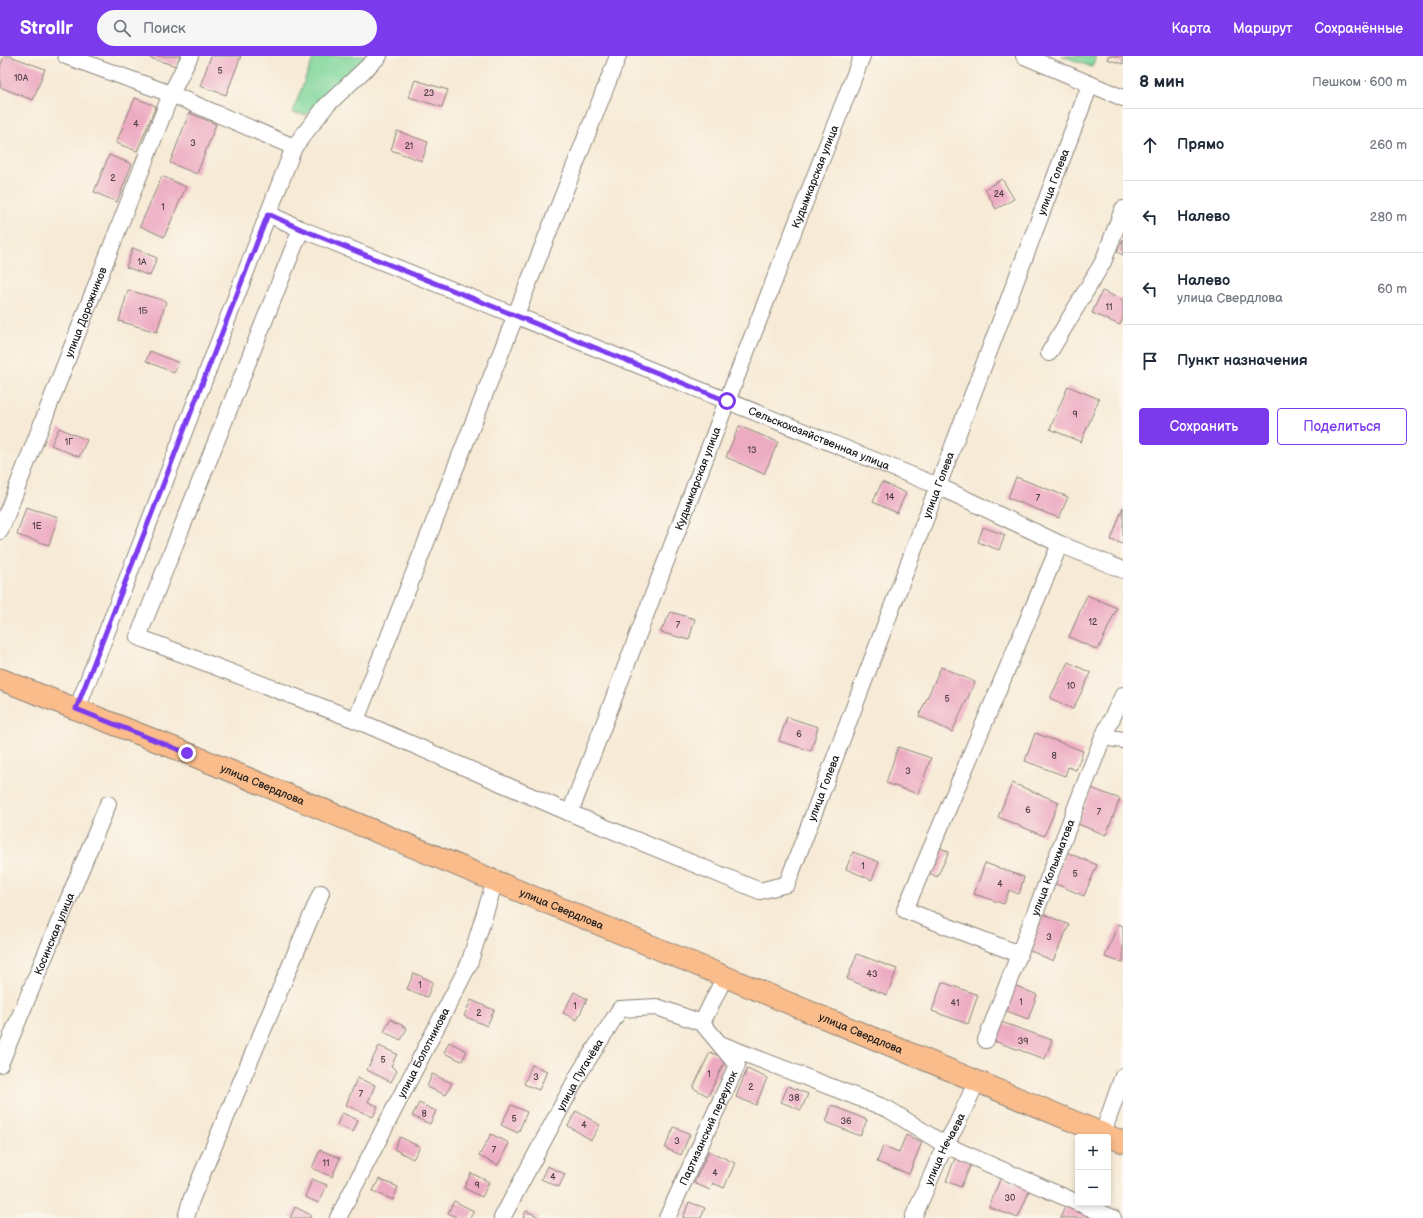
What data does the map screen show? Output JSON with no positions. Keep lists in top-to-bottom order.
{
  "streets": {
    "main road": ["улица Свердлова"],
    "street": [
      "Кудымкарская улица",
      "улица Голева",
      "улица Дорожников",
      "Сельскохозяйственная улица",
      "улица Колыхматова",
      "Косинская улица",
      "улица Болотникова",
      "улица Пугачёва",
      "Партизанский переулок",
      "улица Нечаева"
    ]
  },
  "crossings": [
    ["Кудымкарская улица", "улица Голева"],
    ["Кудымкарская улица", "Сельскохозяйственная улица"],
    ["улица Голева", "Сельскохозяйственная улица"],
    ["улица Свердлова", "улица Болотникова"],
    ["улица Свердлова", "улица Нечаева"],
    ["улица Пугачёва", "Партизанский переулок"]
  ],
  "house_numbers": [
    "5",
    "10А",
    "23",
    "4",
    "3",
    "21",
    "2",
    "24",
    "1",
    "1А",
    "11",
    "1Б",
    "9",
    "1Г",
    "13",
    "14",
    "7",
    "1Е",
    "12",
    "7",
    "10",
    "5",
    "6",
    "8",
    "3",
    "6",
    "7",
    "1",
    "5",
    "4",
    "3",
    "43",
    "1",
    "1",
    "41",
    "1",
    "2",
    "39",
    "5",
    "1",
    "3",
    "2",
    "7",
    "38",
    "8",
    "5",
    "36",
    "4",
    "3",
    "7",
    "11",
    "4",
    "4",
    "9",
    "30"
  ],
  "page": {
    "header": "Strollr",
    "search": "Поиск",
    "nav": ["Карта", "Маршрут", "Сохранённые"],
    "heading": ["8 мин", "Пешком · 600 m"],
    "list": [
      ["Прямо", "260 m"],
      ["Налево", "280 m"],
      ["Налево", "улица Свердлова", "60 m"],
      "Пункт назначения"
    ],
    "buttons": ["Сохранить", "Поделиться"],
    "map_buttons": ["+", "−"]
  }
}
